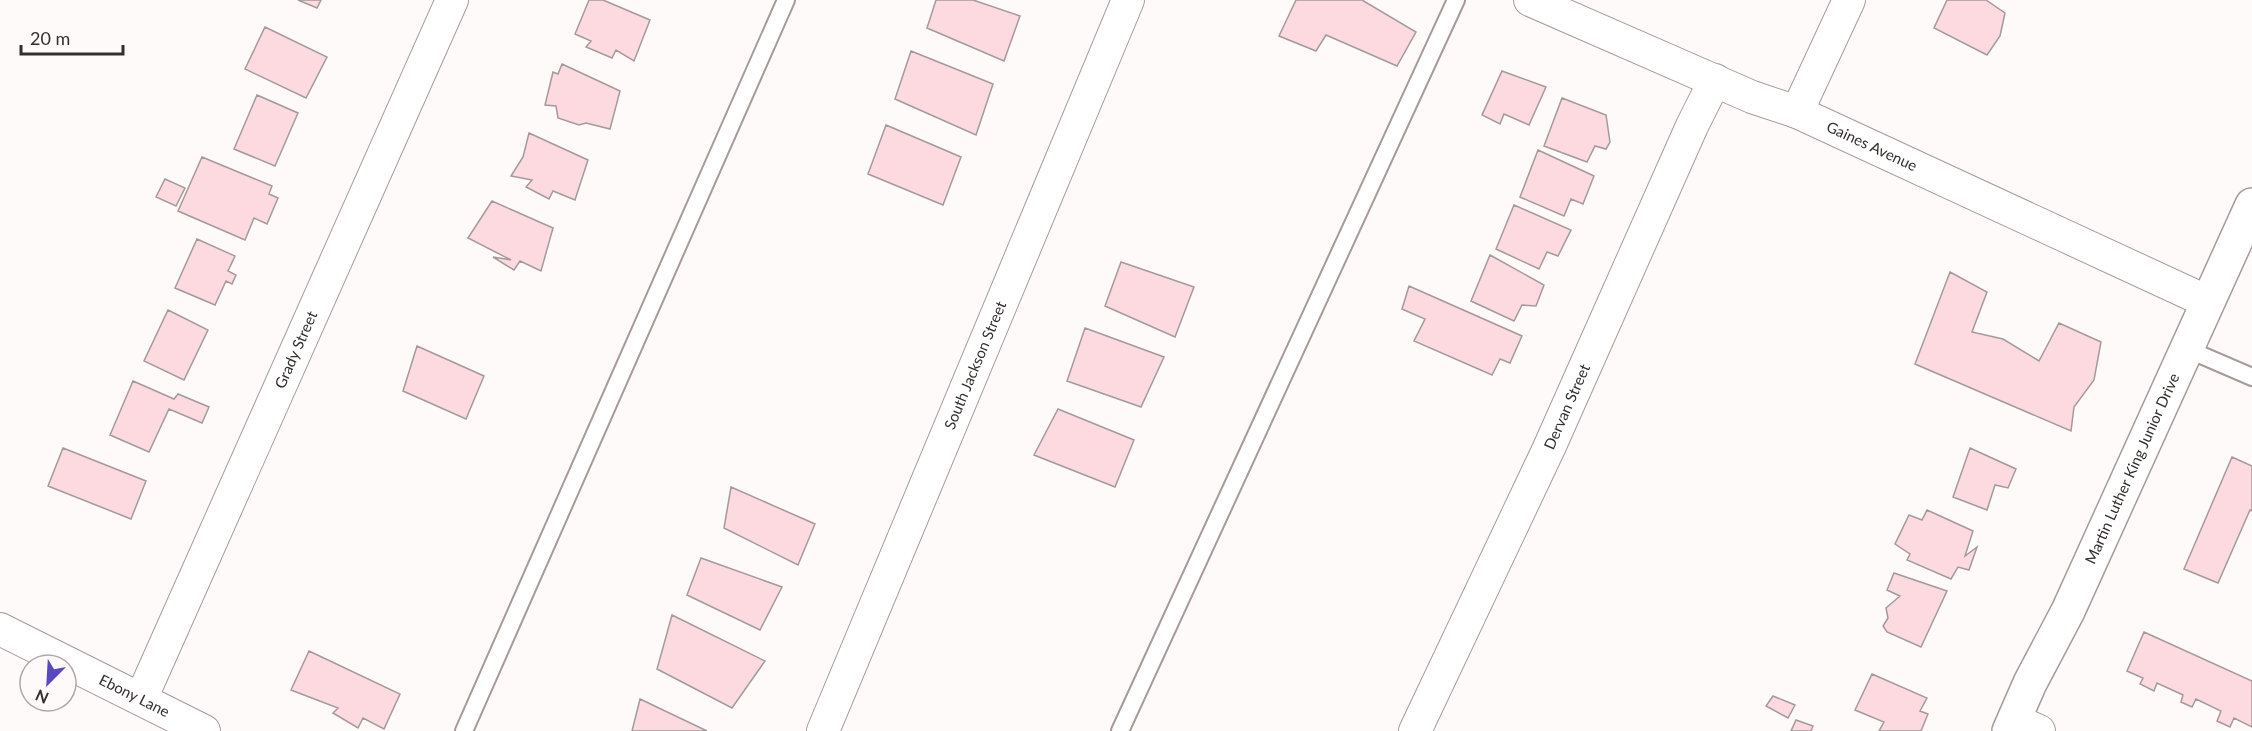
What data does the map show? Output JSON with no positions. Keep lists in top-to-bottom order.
{
  "streets": {
    "street": [
      "Gaines Avenue",
      "Grady Street",
      "South Jackson Street",
      "Dervan Street",
      "Martin Luther King Junior Drive",
      "Ebony Lane"
    ]
  },
  "crossings": [
    ["Gaines Avenue", "Dervan Street"],
    ["Gaines Avenue", "Martin Luther King Junior Drive"],
    ["Grady Street", "Ebony Lane"]
  ],
  "scale_bar": "20 m",
  "north": "bottom left"
}
